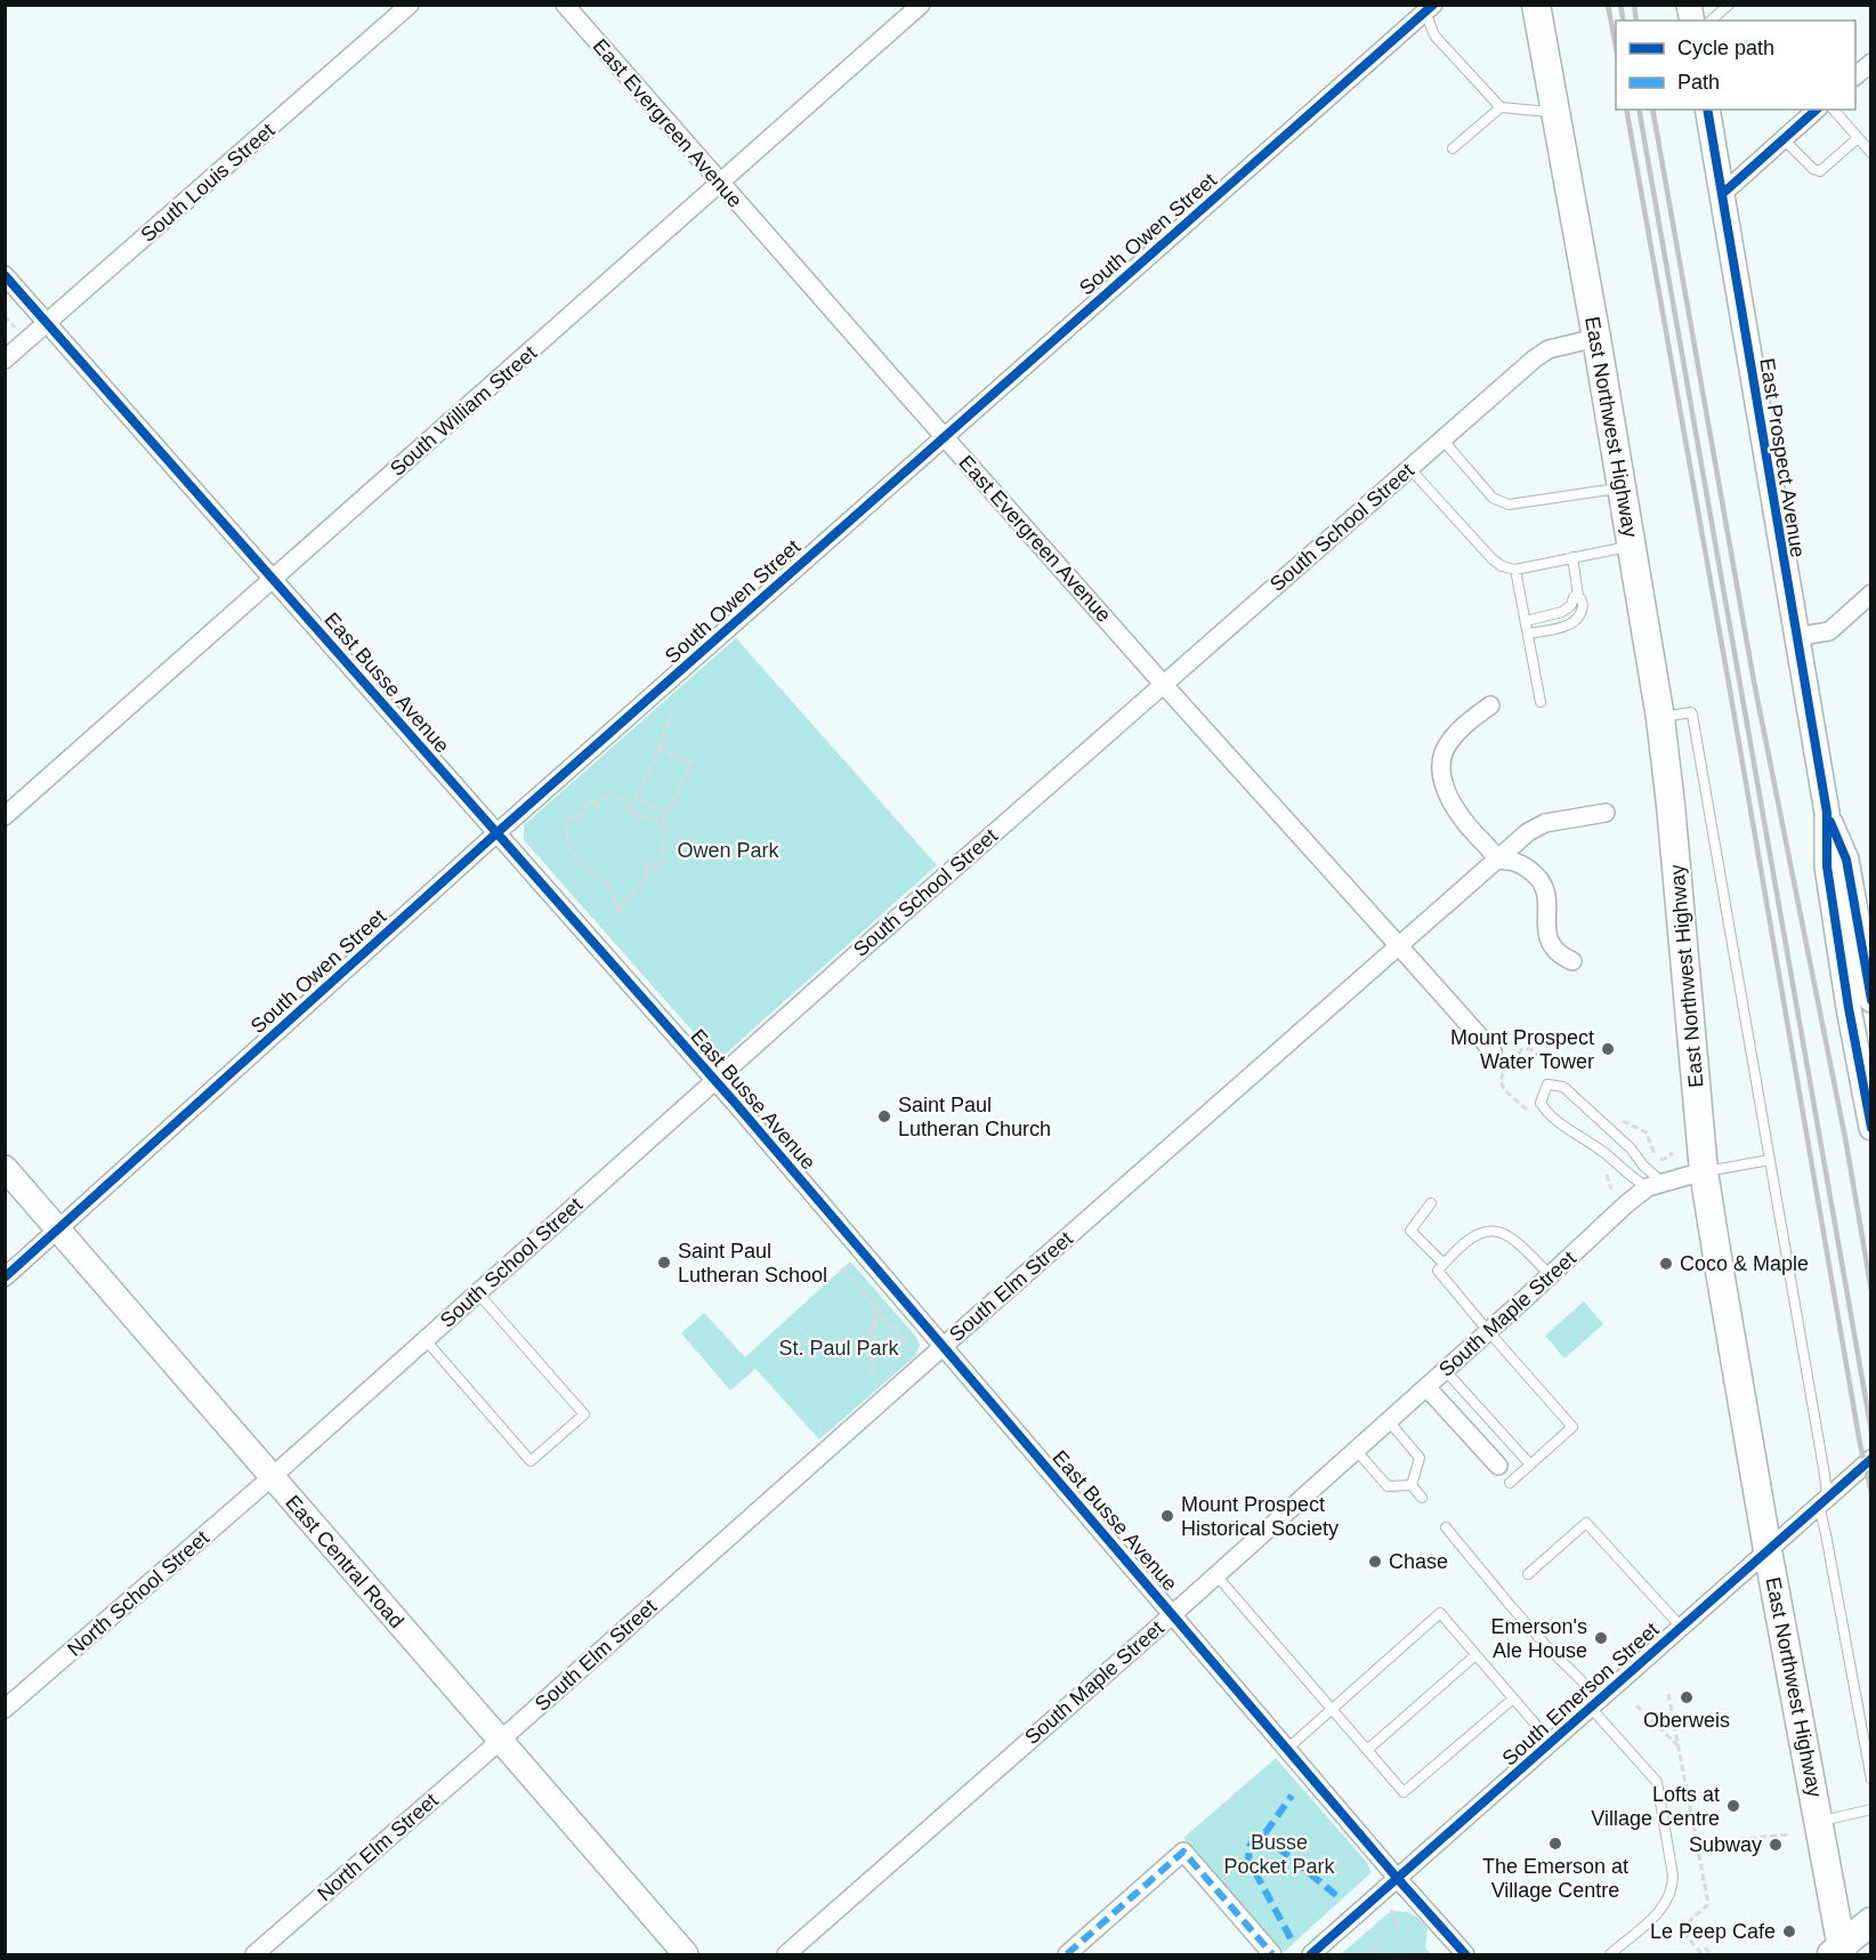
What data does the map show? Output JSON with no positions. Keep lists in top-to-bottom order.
{
  "streets": {
    "main road": ["East Northwest Highway"],
    "street": [
      "East Evergreen Avenue",
      "South Louis Street",
      "South Owen Street",
      "South William Street",
      "East Prospect Avenue",
      "South School Street",
      "East Busse Avenue",
      "South Elm Street",
      "South Maple Street",
      "East Central Road",
      "North School Street",
      "South Emerson Street",
      "North Elm Street"
    ]
  },
  "crossings": [
    ["East Evergreen Avenue", "South Owen Street"],
    ["East Evergreen Avenue", "South William Street"],
    ["East Evergreen Avenue", "South School Street"],
    ["East Evergreen Avenue", "South Elm Street"],
    ["South Louis Street", "East Busse Avenue"],
    ["South Owen Street", "East Busse Avenue"],
    ["South Owen Street", "East Central Road"],
    ["South William Street", "East Busse Avenue"],
    ["East Northwest Highway", "South School Street"],
    ["East Northwest Highway", "South Emerson Street"],
    ["South School Street", "East Busse Avenue"],
    ["South School Street", "East Central Road"],
    ["South School Street", "North School Street"],
    ["East Busse Avenue", "South Elm Street"],
    ["East Busse Avenue", "South Maple Street"],
    ["East Busse Avenue", "South Emerson Street"],
    ["South Elm Street", "East Central Road"],
    ["South Elm Street", "North Elm Street"],
    ["East Central Road", "North School Street"],
    ["East Central Road", "North Elm Street"]
  ],
  "parks": ["Owen Park", "St. Paul Park", "Busse Pocket Park"],
  "places": [
    "Mount Prospect Water Tower",
    "Saint Paul Lutheran Church",
    "Saint Paul Lutheran School",
    "Coco & Maple",
    "Mount Prospect Historical Society",
    "Chase",
    "Emerson's Ale House",
    "Oberweis",
    "Lofts at Village Centre",
    "The Emerson at Village Centre",
    "Subway",
    "Le Peep Cafe"
  ],
  "legend": ["Cycle path", "Path"]
}
